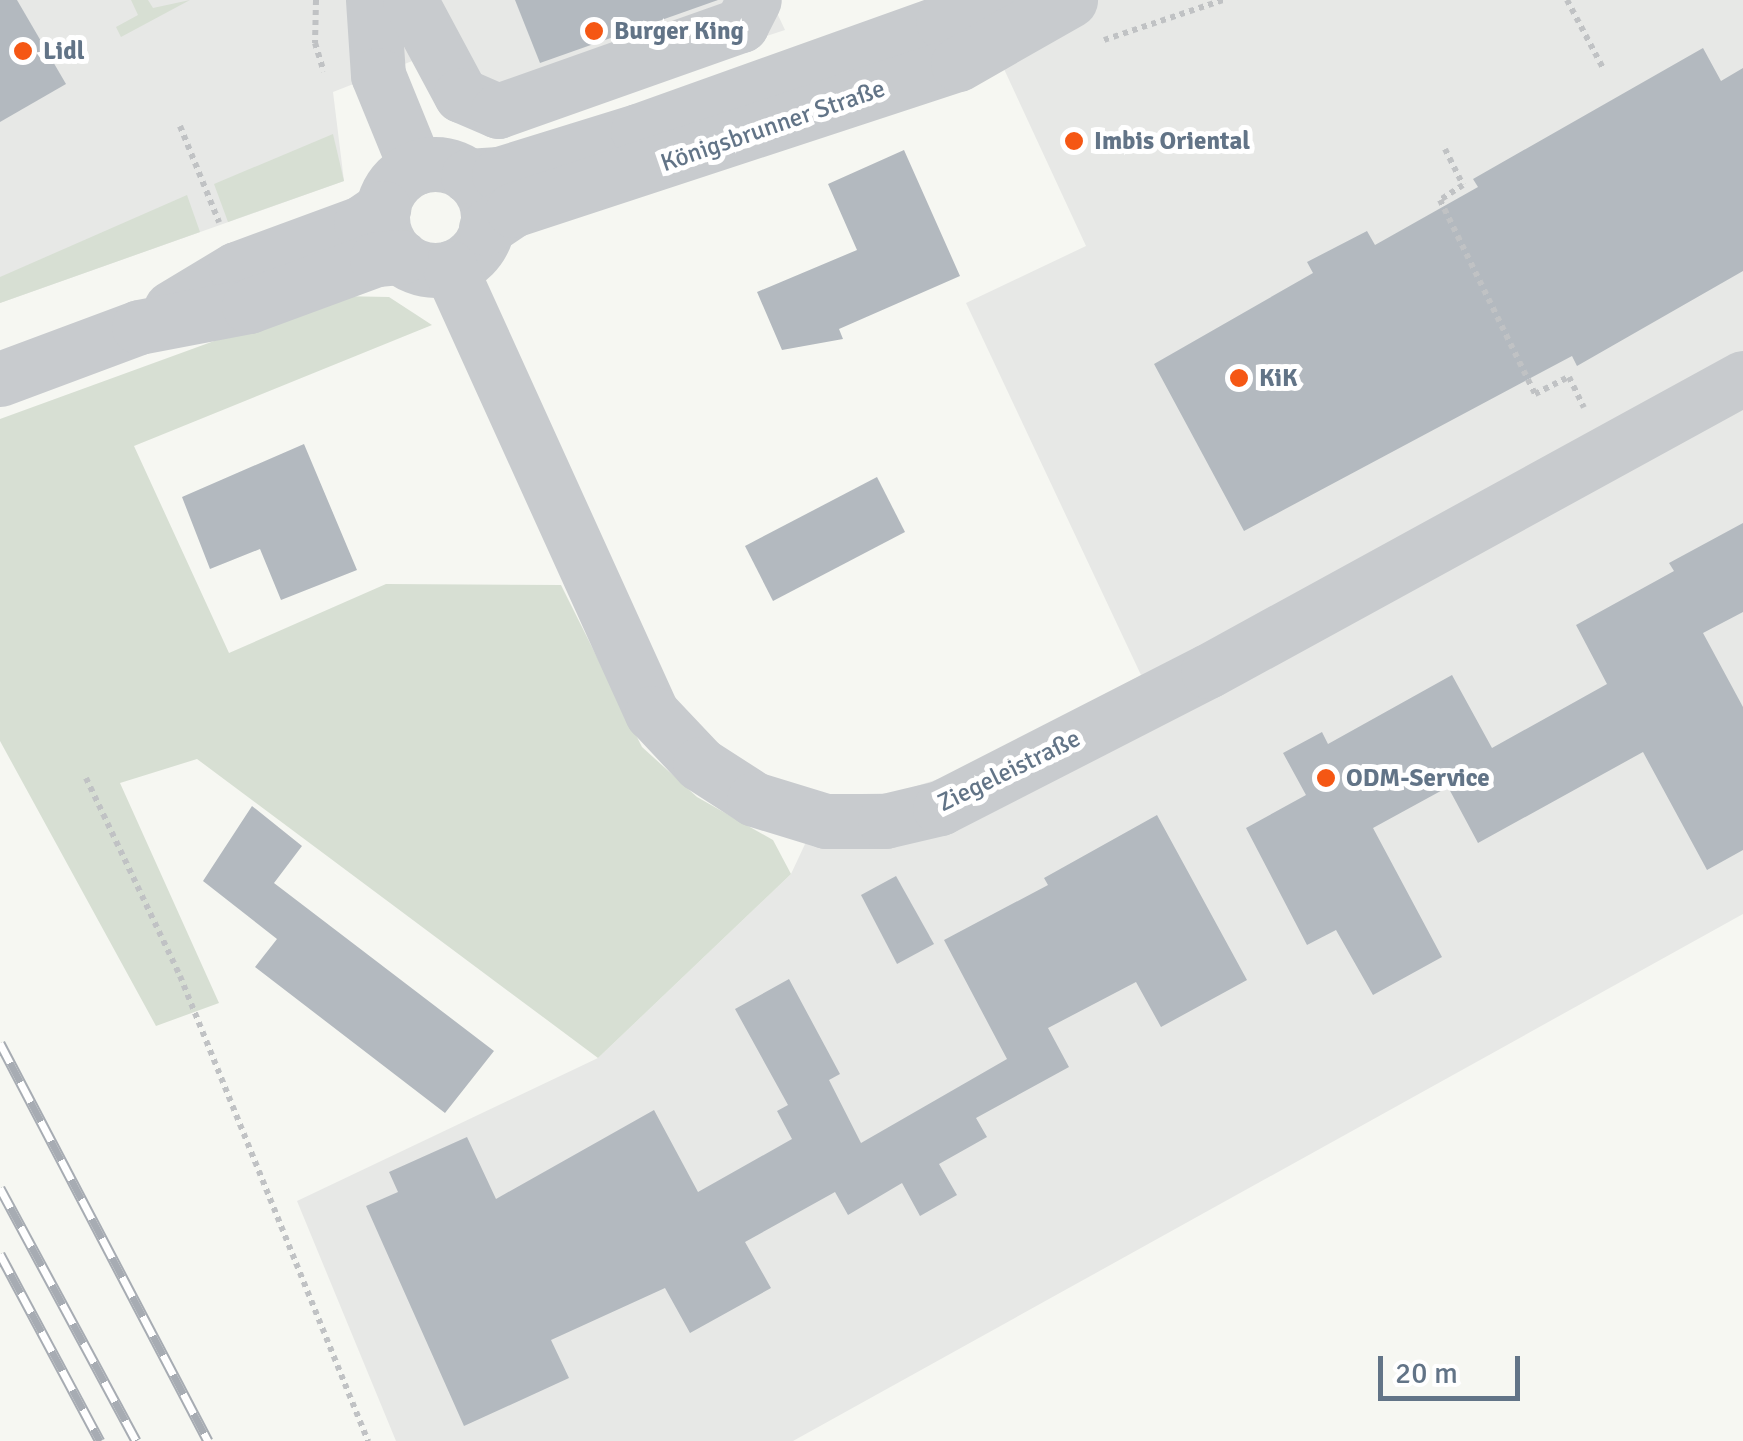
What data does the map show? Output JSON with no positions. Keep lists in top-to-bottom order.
{
  "streets": {
    "street": ["Königsbrunner Straße", "Ziegeleistraße"]
  },
  "crossings": [
    ["Königsbrunner Straße", "Ziegeleistraße"]
  ],
  "places": [
    "Burger King",
    "Lidl",
    "Imbis Oriental",
    "KiK",
    "ODM-Service"
  ],
  "scale_bar": "20 m"
}
